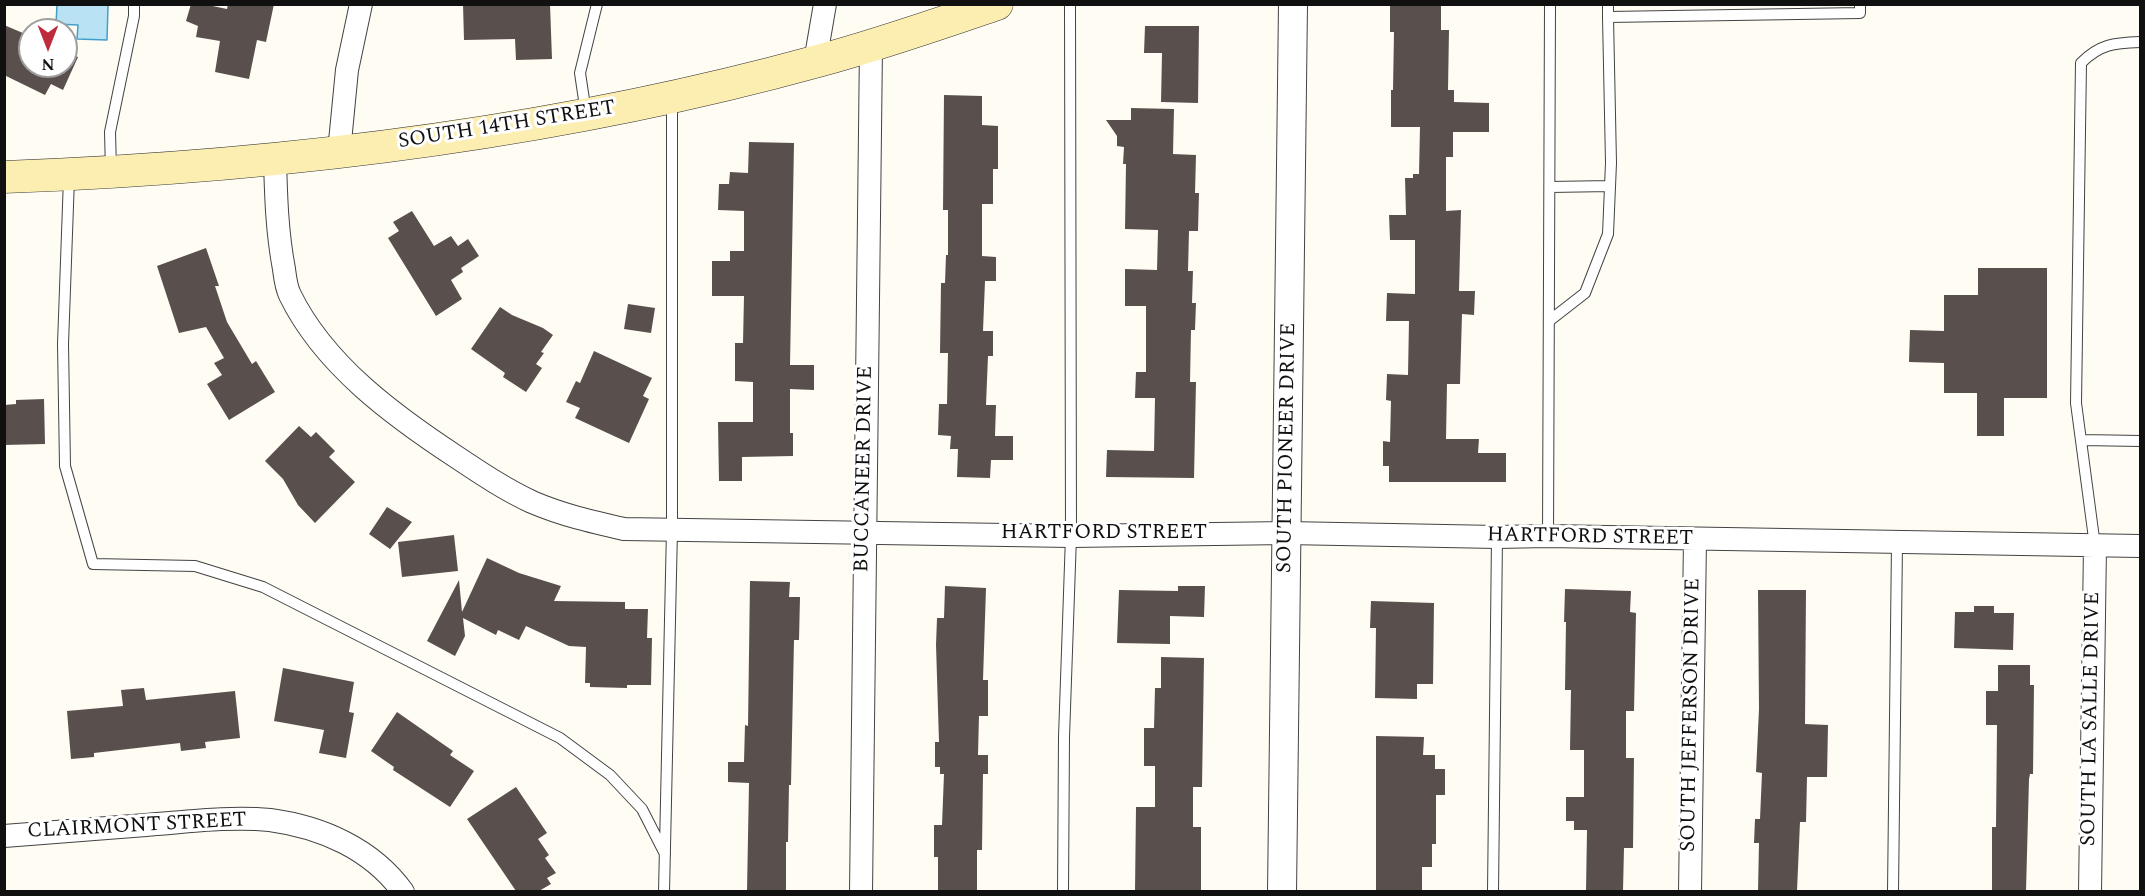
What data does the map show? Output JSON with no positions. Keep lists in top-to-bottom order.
{
  "streets": {
    "main road": ["SOUTH 14TH STREET"],
    "street": [
      "SOUTH PIONEER DRIVE",
      "BUCCANEER DRIVE",
      "HARTFORD STREET",
      "SOUTH JEFFERSON DRIVE",
      "SOUTH LA SALLE DRIVE",
      "CLAIRMONT STREET"
    ]
  },
  "crossings": [
    ["SOUTH 14TH STREET", "BUCCANEER DRIVE"],
    ["SOUTH 14TH STREET", "HARTFORD STREET"],
    ["SOUTH PIONEER DRIVE", "HARTFORD STREET"],
    ["BUCCANEER DRIVE", "HARTFORD STREET"],
    ["HARTFORD STREET", "SOUTH JEFFERSON DRIVE"],
    ["HARTFORD STREET", "SOUTH LA SALLE DRIVE"]
  ],
  "north": "bottom"
}
